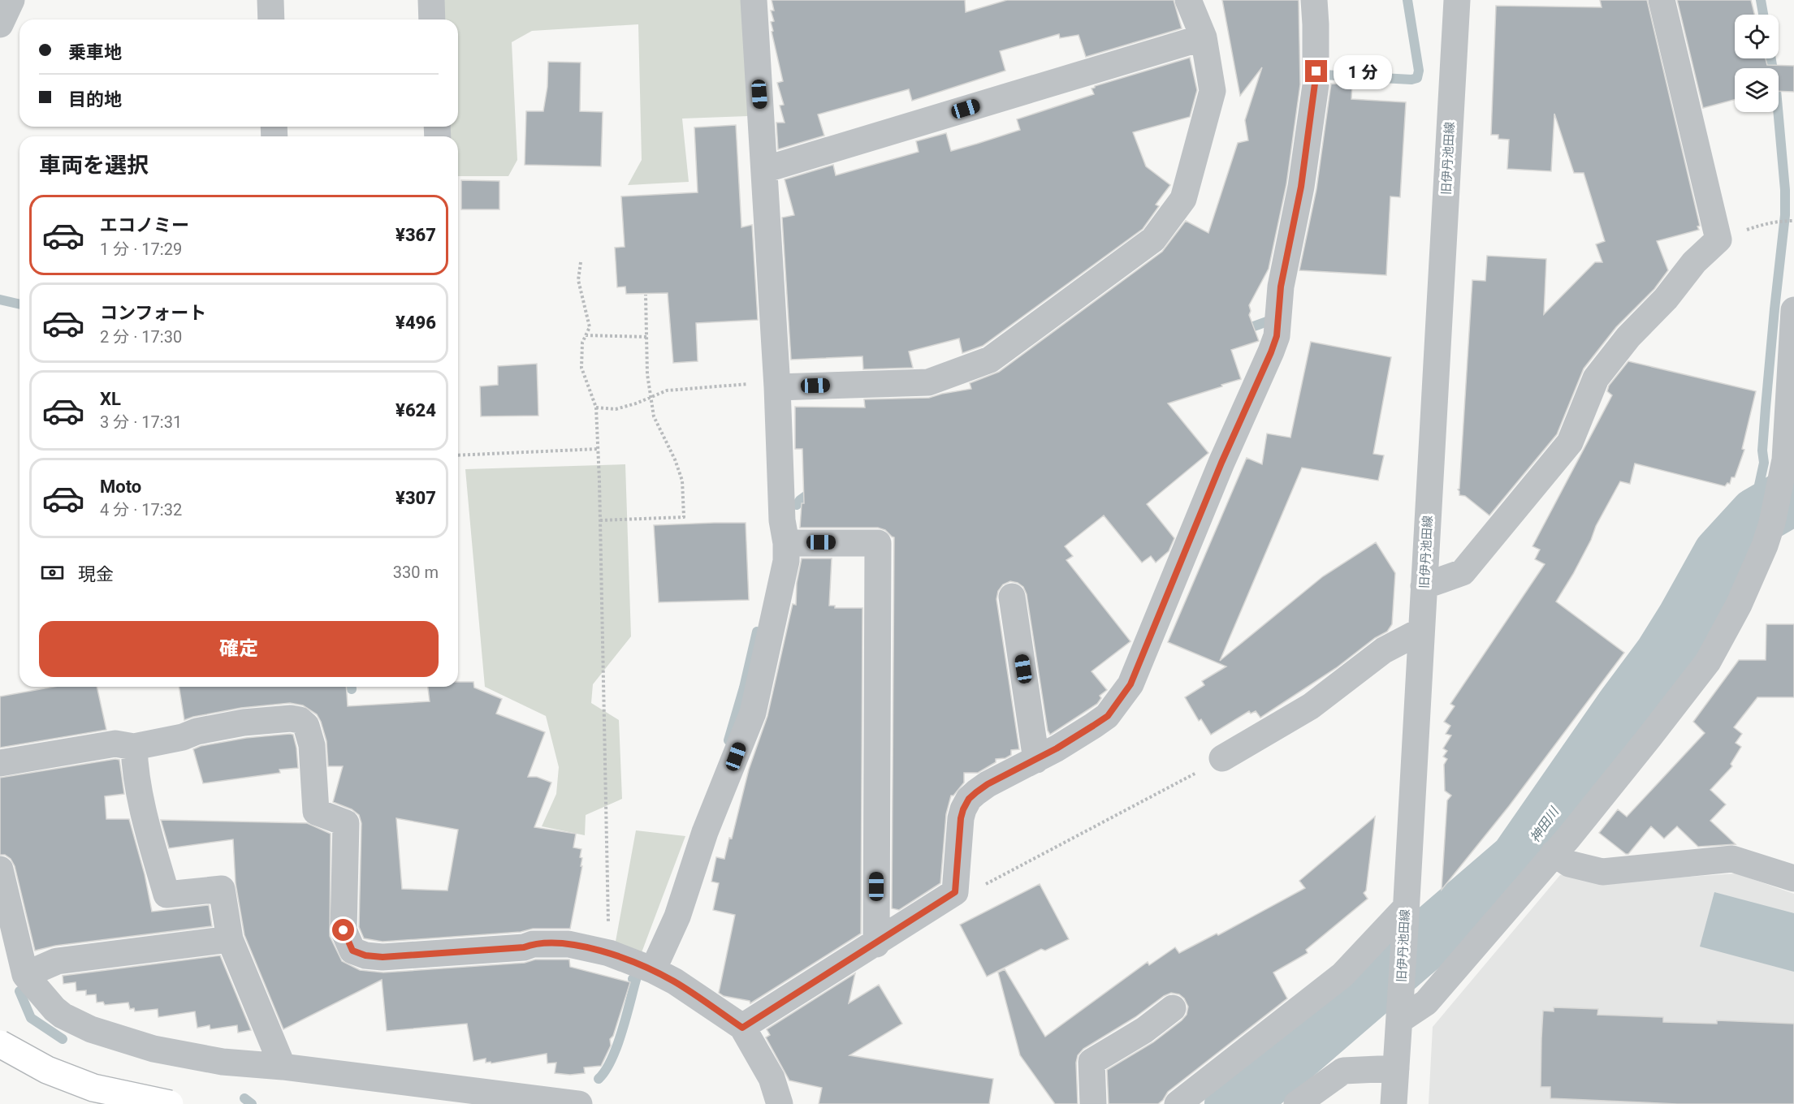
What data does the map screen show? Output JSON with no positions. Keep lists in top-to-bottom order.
{
  "streets": {
    "street": ["旧伊丹池田線"]
  },
  "water": ["神田川"],
  "page": {
    "banner": ["乗車地", "目的地"],
    "bubble": "1 分",
    "heading": "車両を選択",
    "list": [
      {
        "name": "エコノミー",
        "note": "1 分 · 17:29",
        "value": "¥367"
      },
      {
        "name": "コンフォート",
        "note": "2 分 · 17:30",
        "value": "¥496"
      },
      {
        "name": "XL",
        "note": "3 分 · 17:31",
        "value": "¥624"
      },
      {
        "name": "Moto",
        "note": "4 分 · 17:32",
        "value": "¥307"
      }
    ],
    "pay": ["現金", "330 m"],
    "buttons": "確定"
  }
}
